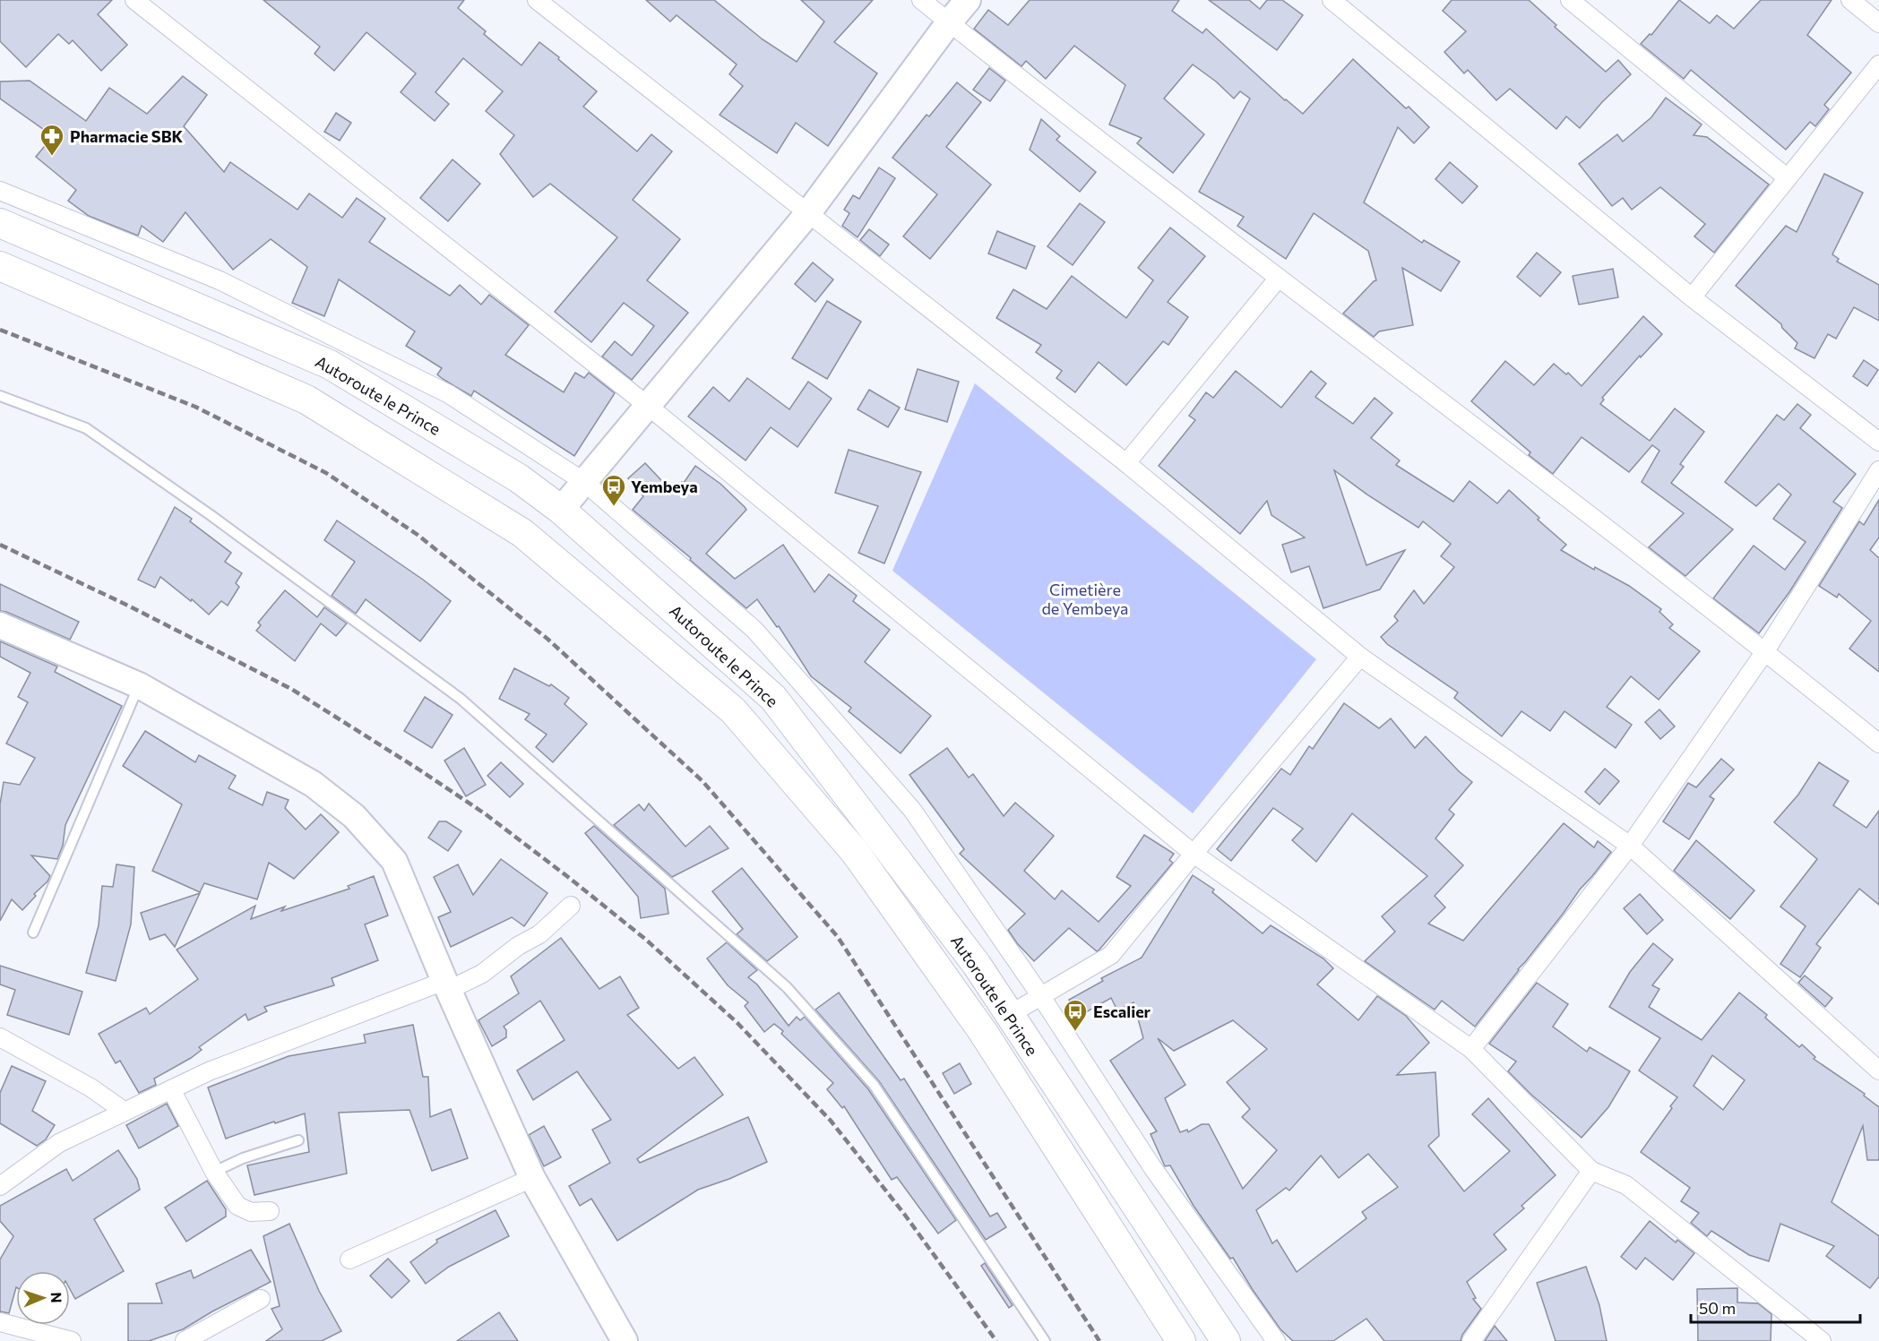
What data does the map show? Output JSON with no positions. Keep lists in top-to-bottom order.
{
  "streets": {
    "main road": ["Autoroute le Prince"]
  },
  "parks": ["Cimetière de Yembeya"],
  "places": {
    "pharmacy": ["Pharmacie SBK"],
    "bus stop": ["Yembeya", "Escalier"]
  },
  "scale_bar": "50 m",
  "north": "right"
}
